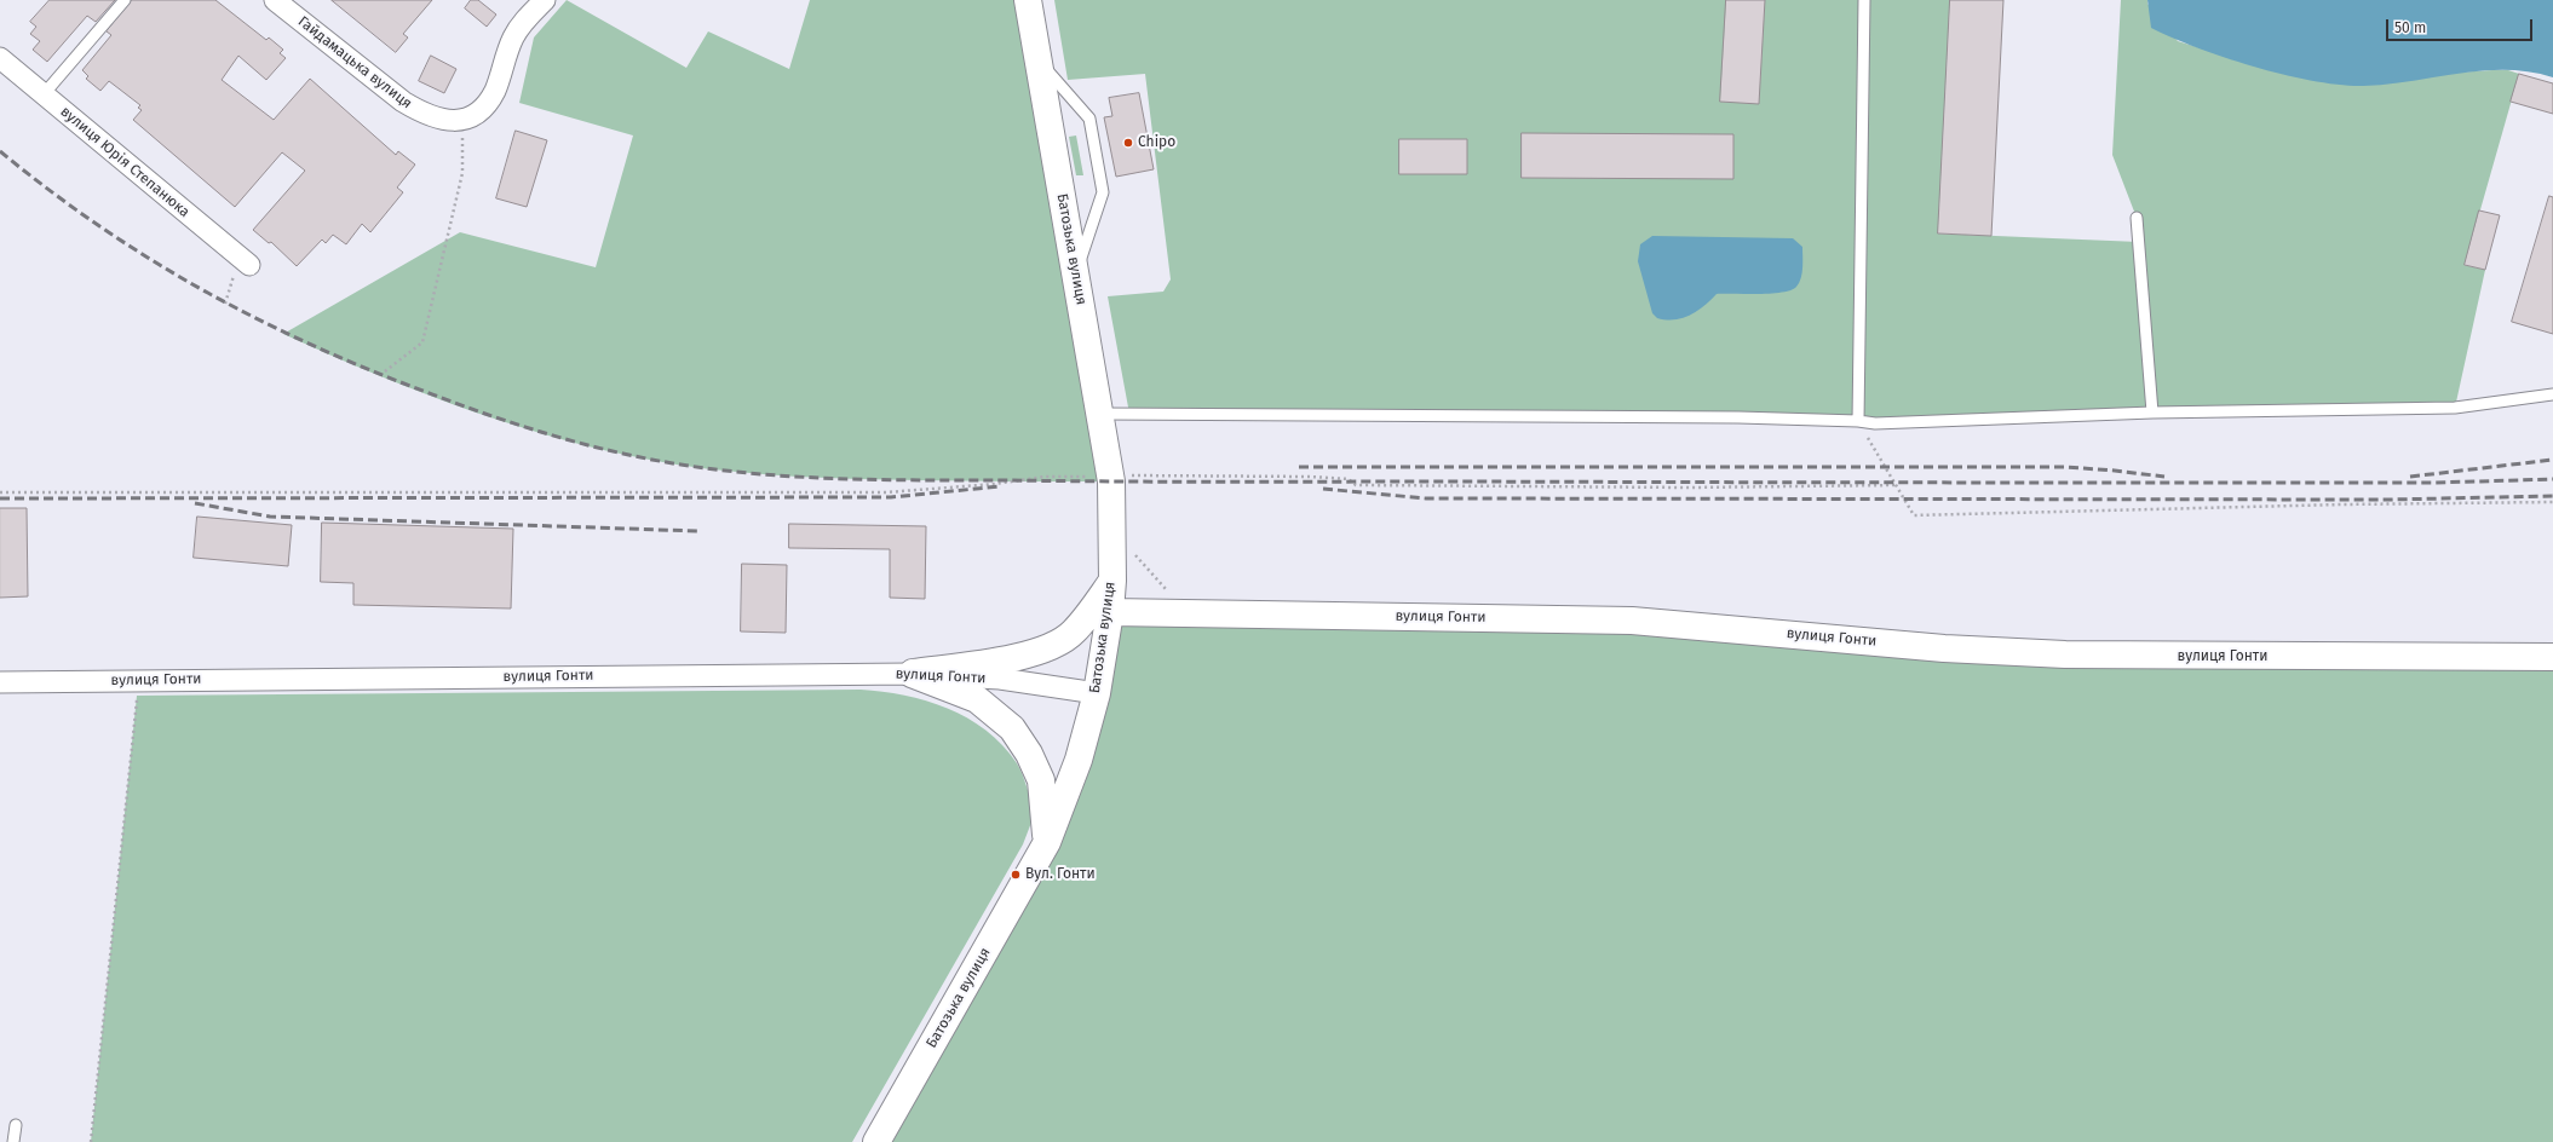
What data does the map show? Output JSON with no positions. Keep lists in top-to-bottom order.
{
  "streets": {
    "street": [
      "Гайдамацька вулиця",
      "вулиця Юрія Степанюка",
      "Батозька вулиця",
      "вулиця Гонти"
    ]
  },
  "crossings": [
    ["Батозька вулиця", "вулиця Гонти"]
  ],
  "places": ["Chipo", "Вул. Гонти"],
  "scale_bar": "50 m"
}
